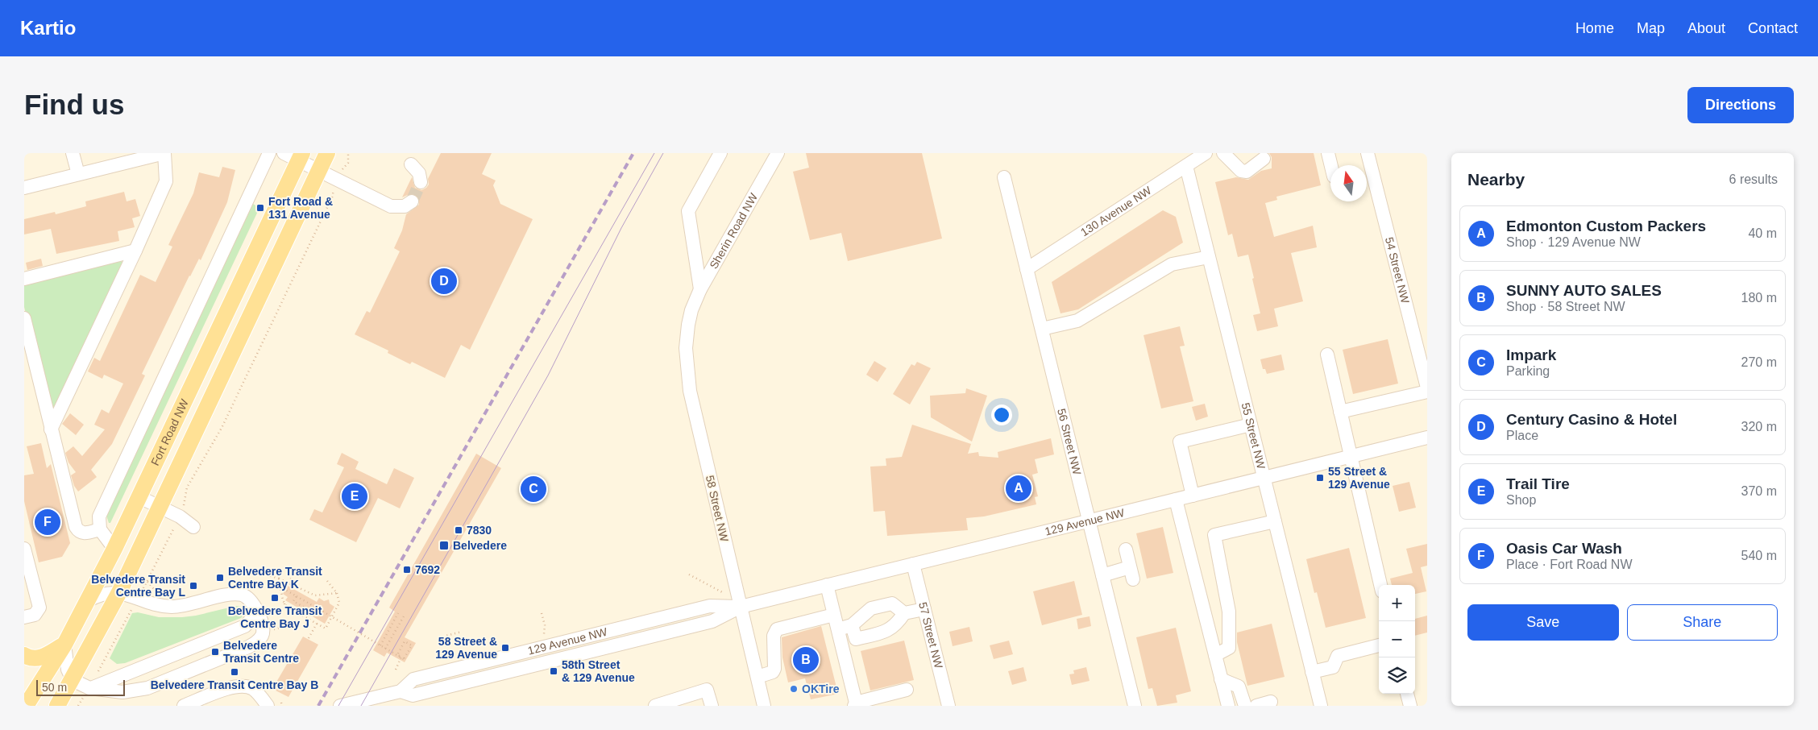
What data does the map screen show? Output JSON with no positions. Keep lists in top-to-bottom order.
{
  "streets": {
    "main road": ["Fort Road NW"],
    "street": [
      "130 Avenue NW",
      "Sherin Road NW",
      "54 Street NW",
      "55 Street NW",
      "56 Street NW",
      "58 Street NW",
      "129 Avenue NW",
      "57 Street NW"
    ]
  },
  "crossings": [
    ["130 Avenue NW", "55 Street NW"],
    ["130 Avenue NW", "56 Street NW"],
    ["Sherin Road NW", "58 Street NW"],
    ["55 Street NW", "129 Avenue NW"],
    ["56 Street NW", "129 Avenue NW"],
    ["58 Street NW", "129 Avenue NW"],
    ["129 Avenue NW", "57 Street NW"]
  ],
  "places": {
    "transit": [
      "Fort Road & 131 Avenue",
      "55 Street & 129 Avenue",
      "7830",
      "Belvedere",
      "7692",
      "Belvedere Transit Centre Bay K",
      "Belvedere Transit Centre Bay L",
      "Belvedere Transit Centre Bay J",
      "58 Street & 129 Avenue",
      "Belvedere Transit Centre",
      "58th Street & 129 Avenue",
      "Belvedere Transit Centre Bay B"
    ],
    "other": ["OKTire"]
  },
  "scale_bar": "50 m",
  "north": "top",
  "page": {
    "header": "Kartio",
    "nav": [
      "Home",
      "Map",
      "About",
      "Contact"
    ],
    "buttons": [
      "Directions",
      ["Save", "Share"]
    ],
    "title": "Find us",
    "heading": ["Nearby", "6 results"],
    "list": [
      {
        "mark": "A",
        "name": "Edmonton Custom Packers",
        "note": "Shop · 129 Avenue NW",
        "value": "40 m"
      },
      {
        "mark": "B",
        "name": "SUNNY AUTO SALES",
        "note": "Shop · 58 Street NW",
        "value": "180 m"
      },
      {
        "mark": "C",
        "name": "Impark",
        "note": "Parking",
        "value": "270 m"
      },
      {
        "mark": "D",
        "name": "Century Casino & Hotel",
        "note": "Place",
        "value": "320 m"
      },
      {
        "mark": "E",
        "name": "Trail Tire",
        "note": "Shop",
        "value": "370 m"
      },
      {
        "mark": "F",
        "name": "Oasis Car Wash",
        "note": "Place · Fort Road NW",
        "value": "540 m"
      }
    ],
    "pins": [
      "D",
      "A",
      "C",
      "E",
      "F",
      "B"
    ],
    "map_buttons": ["+", "−"],
    "scale": "50 m"
  }
}
